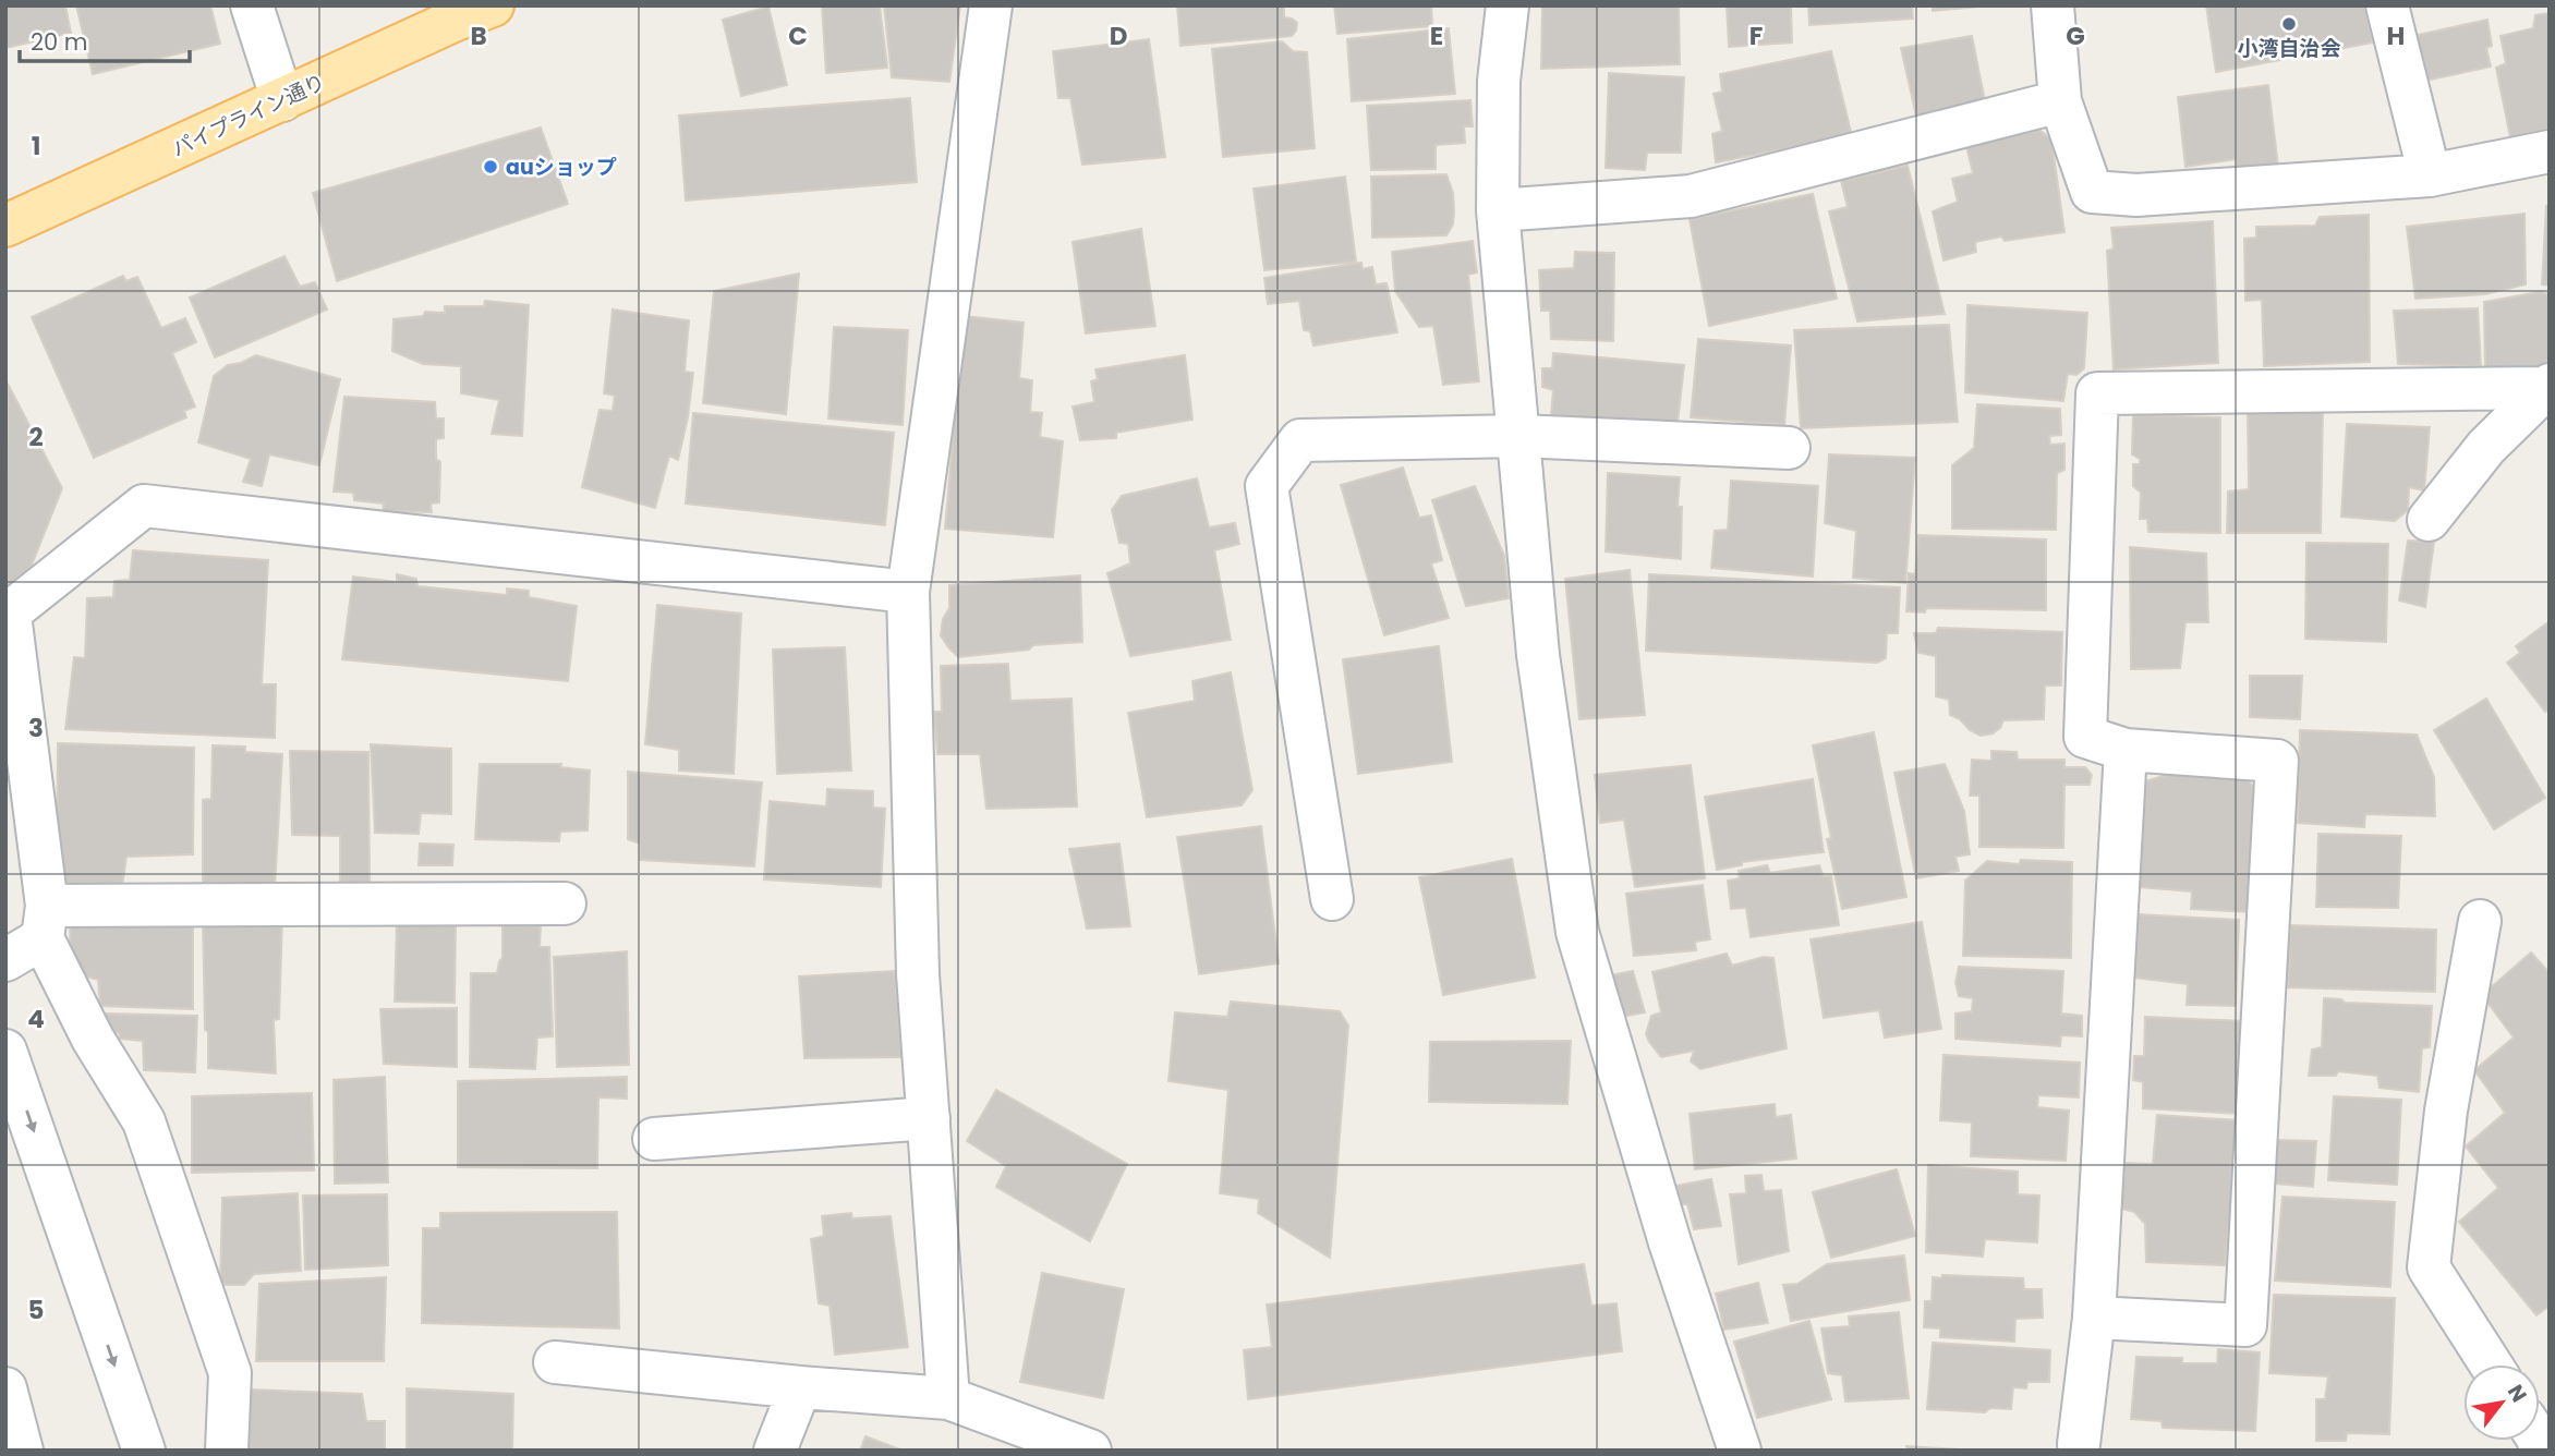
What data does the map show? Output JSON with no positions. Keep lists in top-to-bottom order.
{
  "streets": {
    "main road": ["パイプライン通り"]
  },
  "places": ["小湾自治会", "auショップ"],
  "scale_bar": "20 m",
  "north": "top right",
  "grid": {
    "columns": [
      "B",
      "C",
      "D",
      "E",
      "F",
      "G",
      "H"
    ],
    "rows": [
      "1",
      "2",
      "3",
      "4",
      "5"
    ]
  }
}
